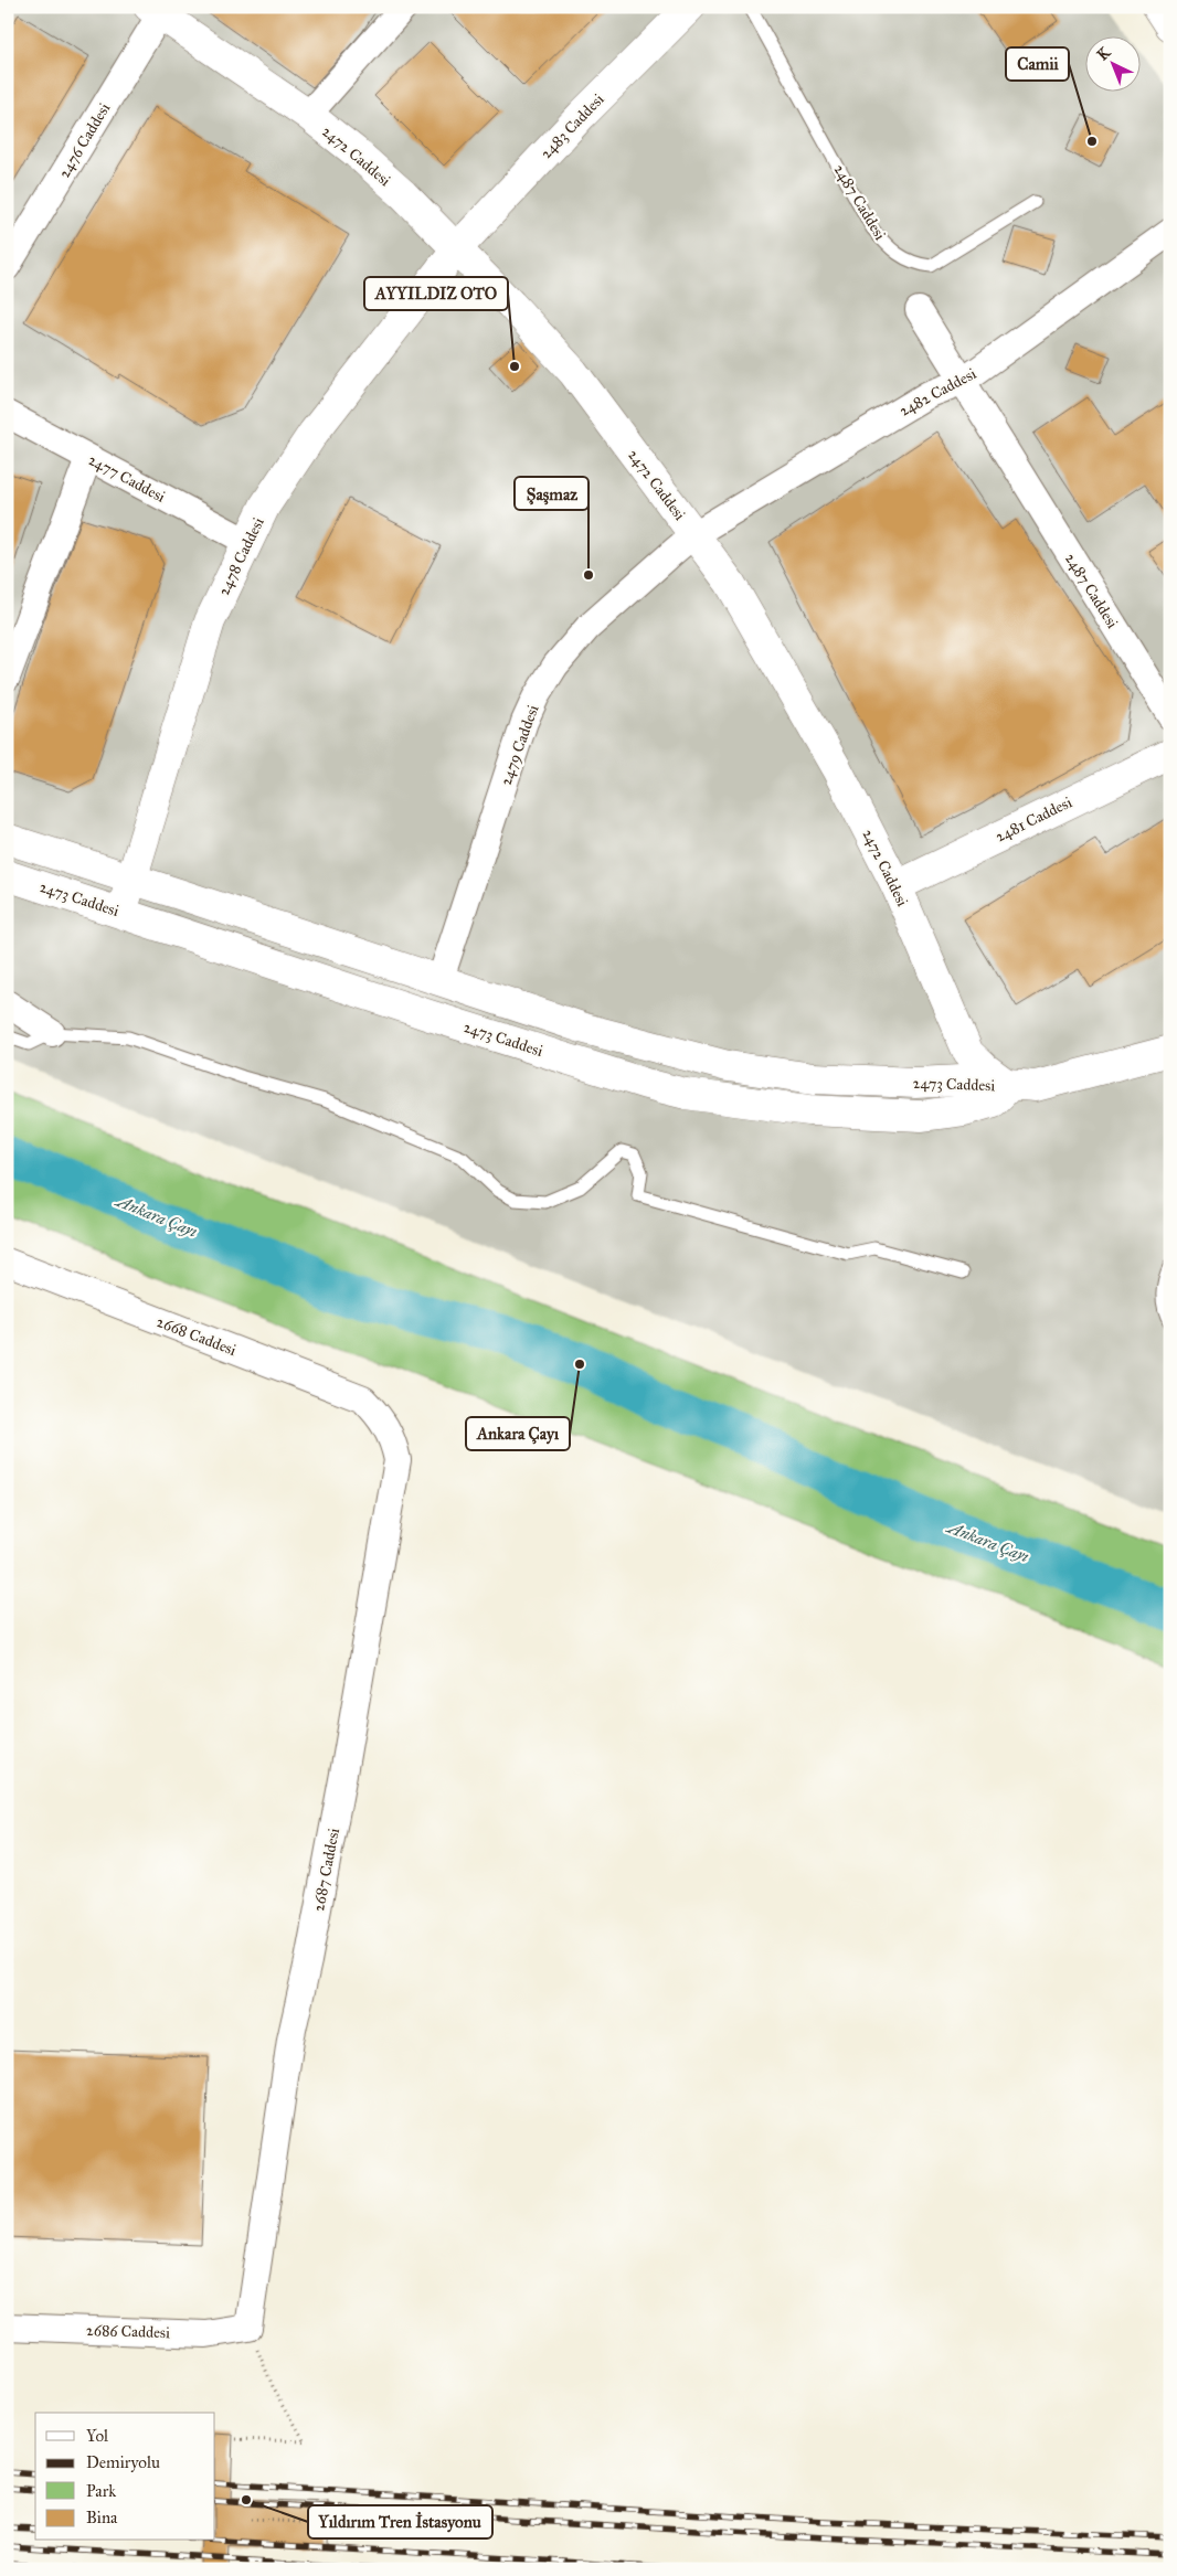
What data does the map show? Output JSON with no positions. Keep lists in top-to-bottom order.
{
  "streets": {
    "street": [
      "2483 Caddesi",
      "2476 Caddesi",
      "2472 Caddesi",
      "2487 Caddesi",
      "2482 Caddesi",
      "2477 Caddesi",
      "2478 Caddesi",
      "2479 Caddesi",
      "2481 Caddesi",
      "2473 Caddesi",
      "2668 Caddesi",
      "2687 Caddesi",
      "2686 Caddesi"
    ]
  },
  "crossings": [
    ["2483 Caddesi", "2472 Caddesi"],
    ["2483 Caddesi", "2478 Caddesi"],
    ["2476 Caddesi", "2472 Caddesi"],
    ["2472 Caddesi", "2482 Caddesi"],
    ["2472 Caddesi", "2478 Caddesi"],
    ["2472 Caddesi", "2479 Caddesi"],
    ["2472 Caddesi", "2481 Caddesi"],
    ["2472 Caddesi", "2473 Caddesi"],
    ["2487 Caddesi", "2482 Caddesi"],
    ["2482 Caddesi", "2479 Caddesi"],
    ["2477 Caddesi", "2478 Caddesi"],
    ["2478 Caddesi", "2473 Caddesi"],
    ["2479 Caddesi", "2473 Caddesi"],
    ["2668 Caddesi", "2687 Caddesi"],
    ["2687 Caddesi", "2686 Caddesi"]
  ],
  "water": ["Ankara Çayı"],
  "places": [
    "Camii",
    "AYYILDIZ OTO",
    "Şaşmaz",
    "Ankara Çayı",
    "Yıldırım Tren İstasyonu"
  ],
  "legend": [
    "Yol",
    "Demiryolu",
    "Park",
    "Bina"
  ],
  "north": "top left"
}
